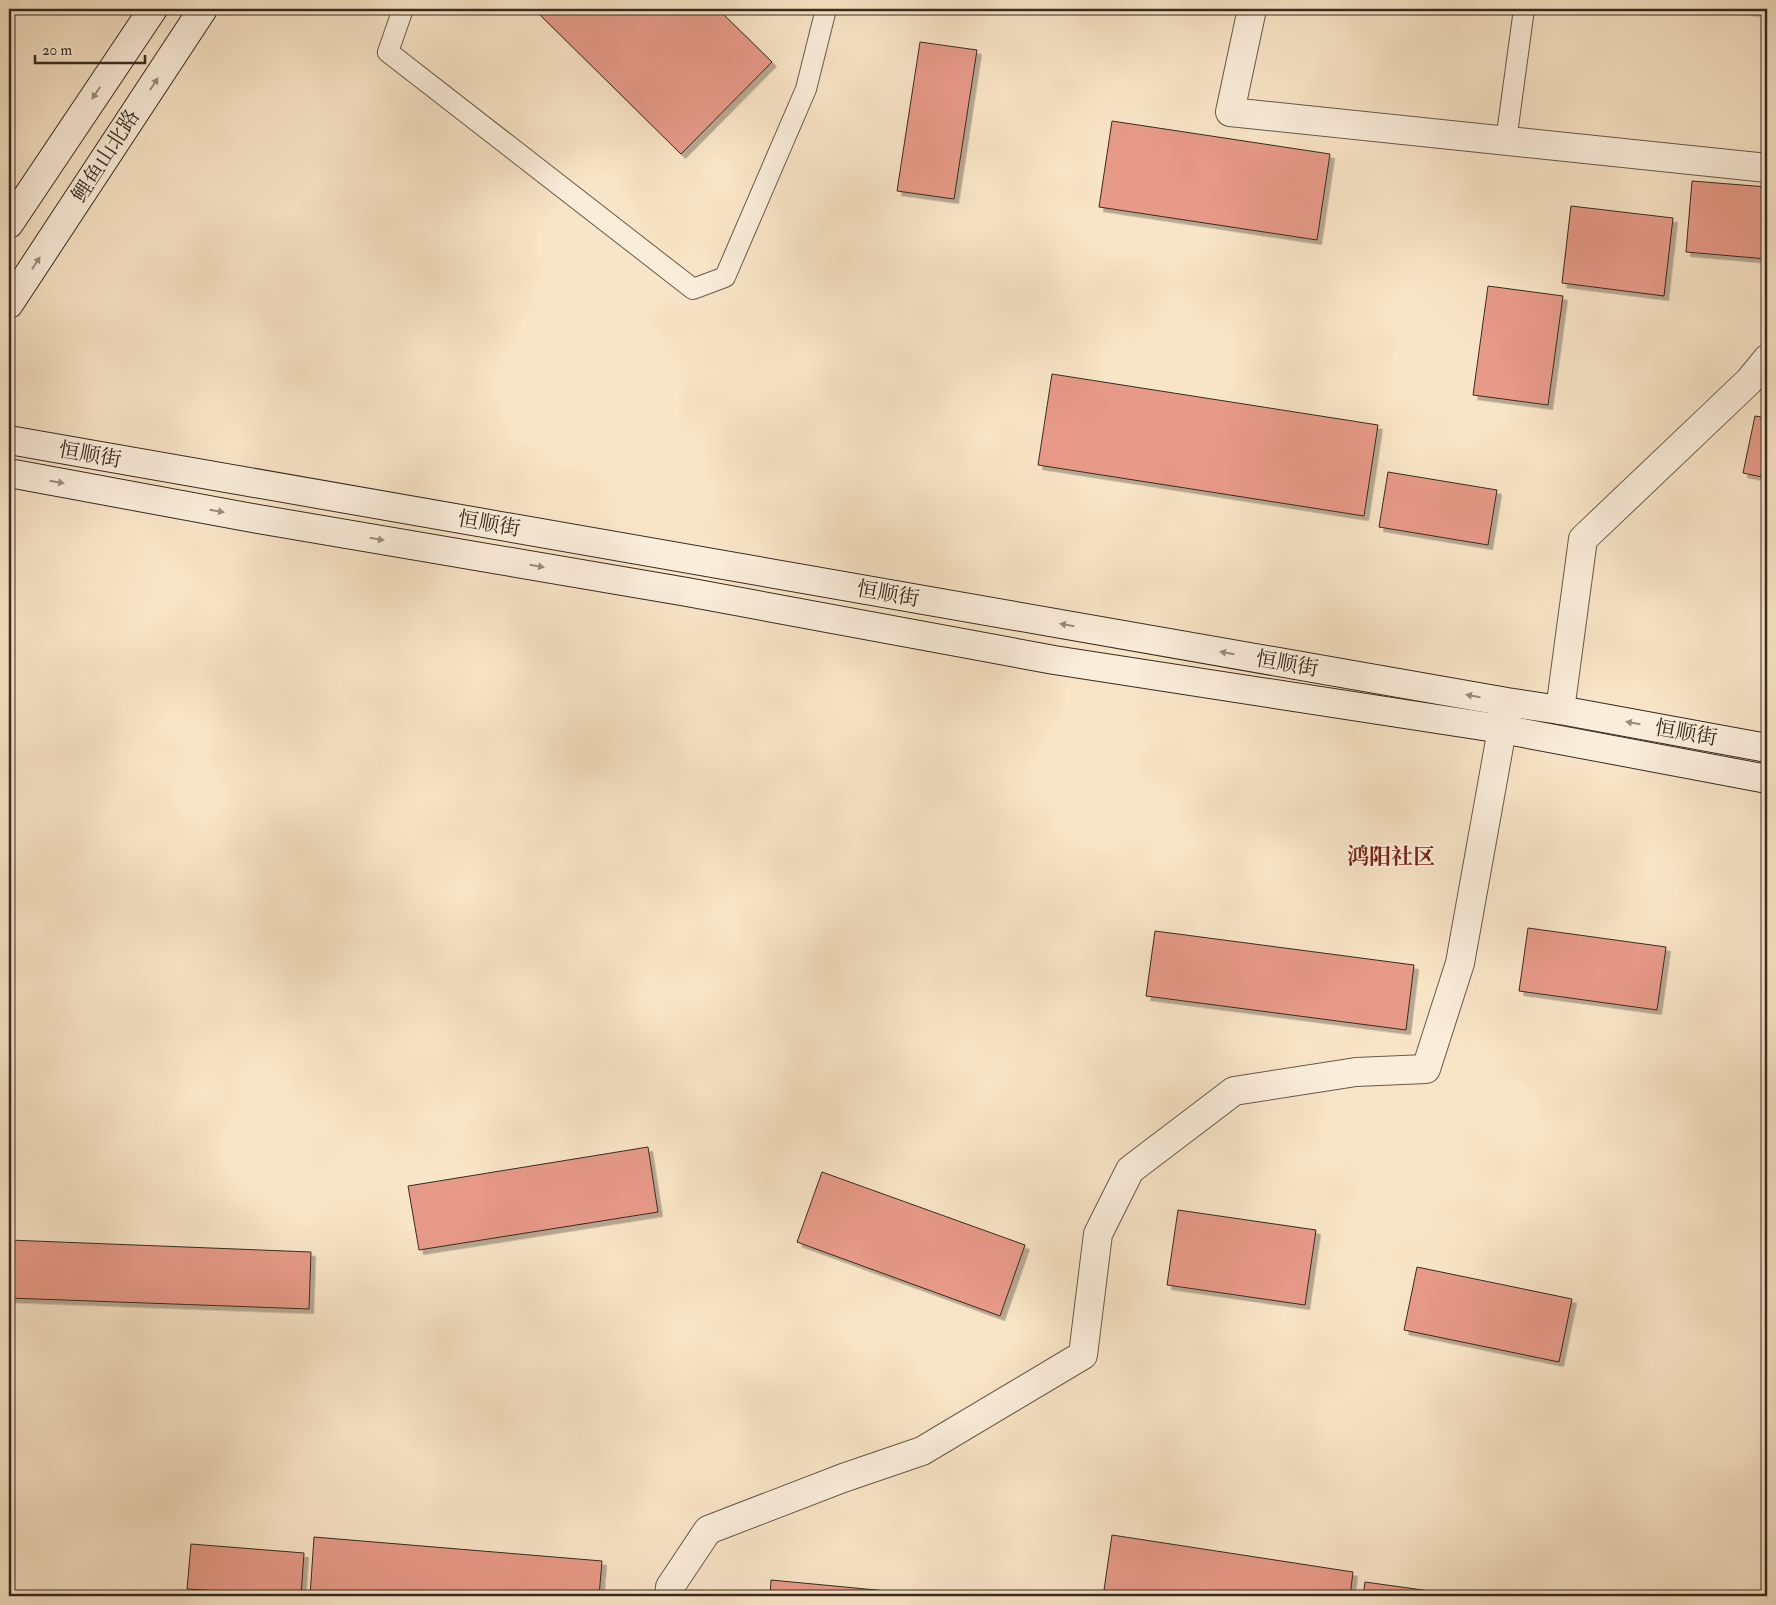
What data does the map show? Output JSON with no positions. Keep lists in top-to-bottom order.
{
  "streets": {
    "street": ["鲤鱼山北路", "恒顺街"]
  },
  "districts": ["鸿阳社区"],
  "scale_bar": "20 m"
}
